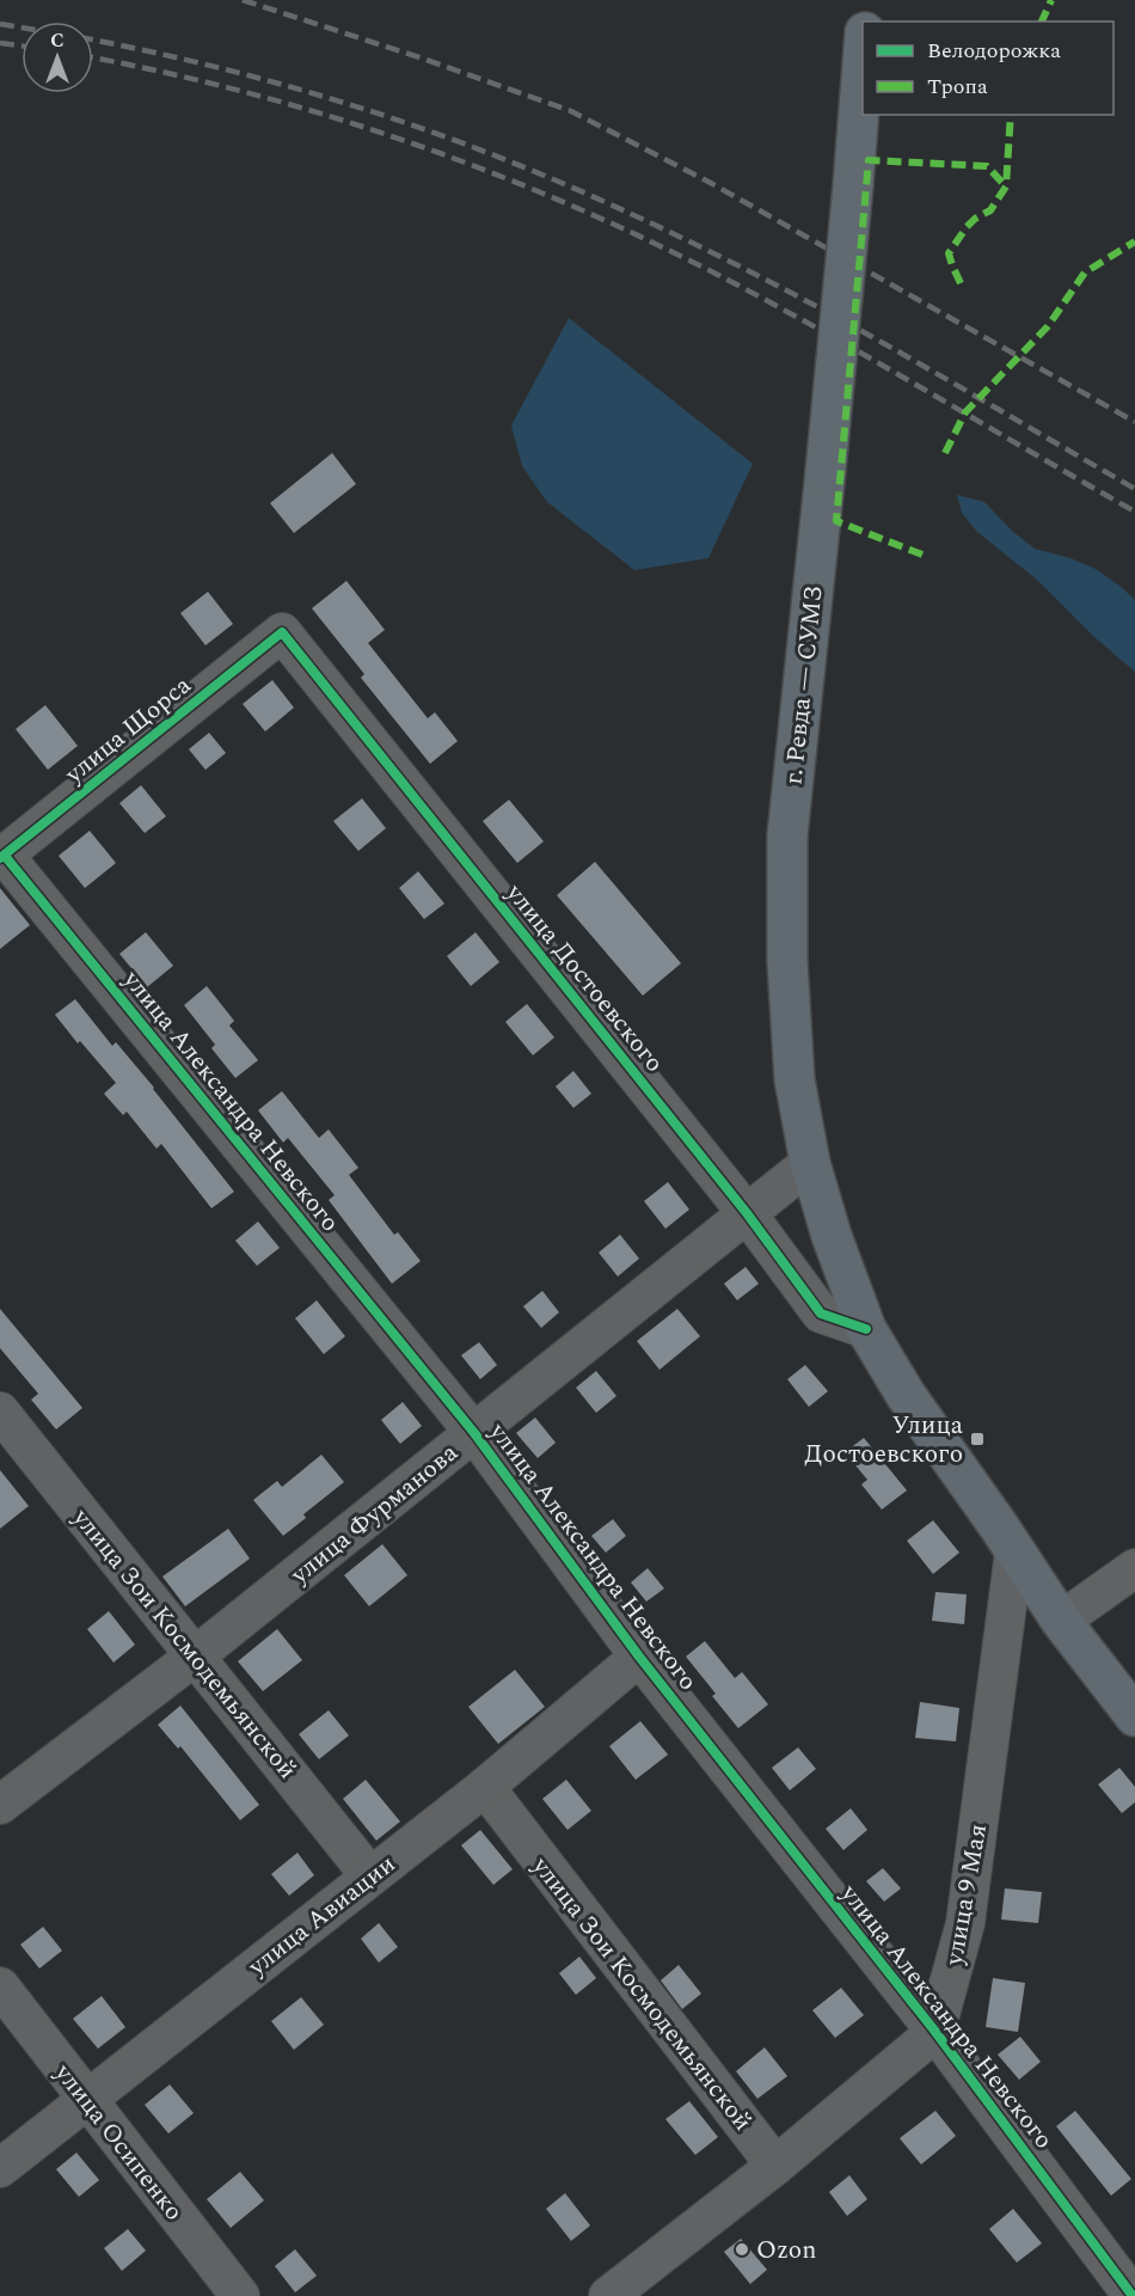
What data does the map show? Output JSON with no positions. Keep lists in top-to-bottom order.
{
  "streets": {
    "main road": ["г. Ревда — СУМЗ"],
    "street": [
      "улица Щорса",
      "улица Достоевского",
      "улица Александра Невского",
      "улица Фурманова",
      "улица Зои Космодемьянской",
      "улица 9 Мая",
      "улица Авиации",
      "улица Осипенко"
    ]
  },
  "crossings": [
    ["г. Ревда — СУМЗ", "улица Достоевского"],
    ["г. Ревда — СУМЗ", "улица Фурманова"],
    ["улица Щорса", "улица Достоевского"],
    ["улица Щорса", "улица Александра Невского"],
    ["улица Достоевского", "улица Фурманова"],
    ["улица Александра Невского", "улица Фурманова"],
    ["улица Александра Невского", "улица 9 Мая"],
    ["улица Александра Невского", "улица Авиации"],
    ["улица Фурманова", "улица Зои Космодемьянской"],
    ["улица Зои Космодемьянской", "улица Авиации"],
    ["улица Авиации", "улица Осипенко"]
  ],
  "places": {
    "transit": ["Улица Достоевского"],
    "other": ["Ozon"]
  },
  "legend": ["Велодорожка", "Тропа"],
  "north": "top"
}
